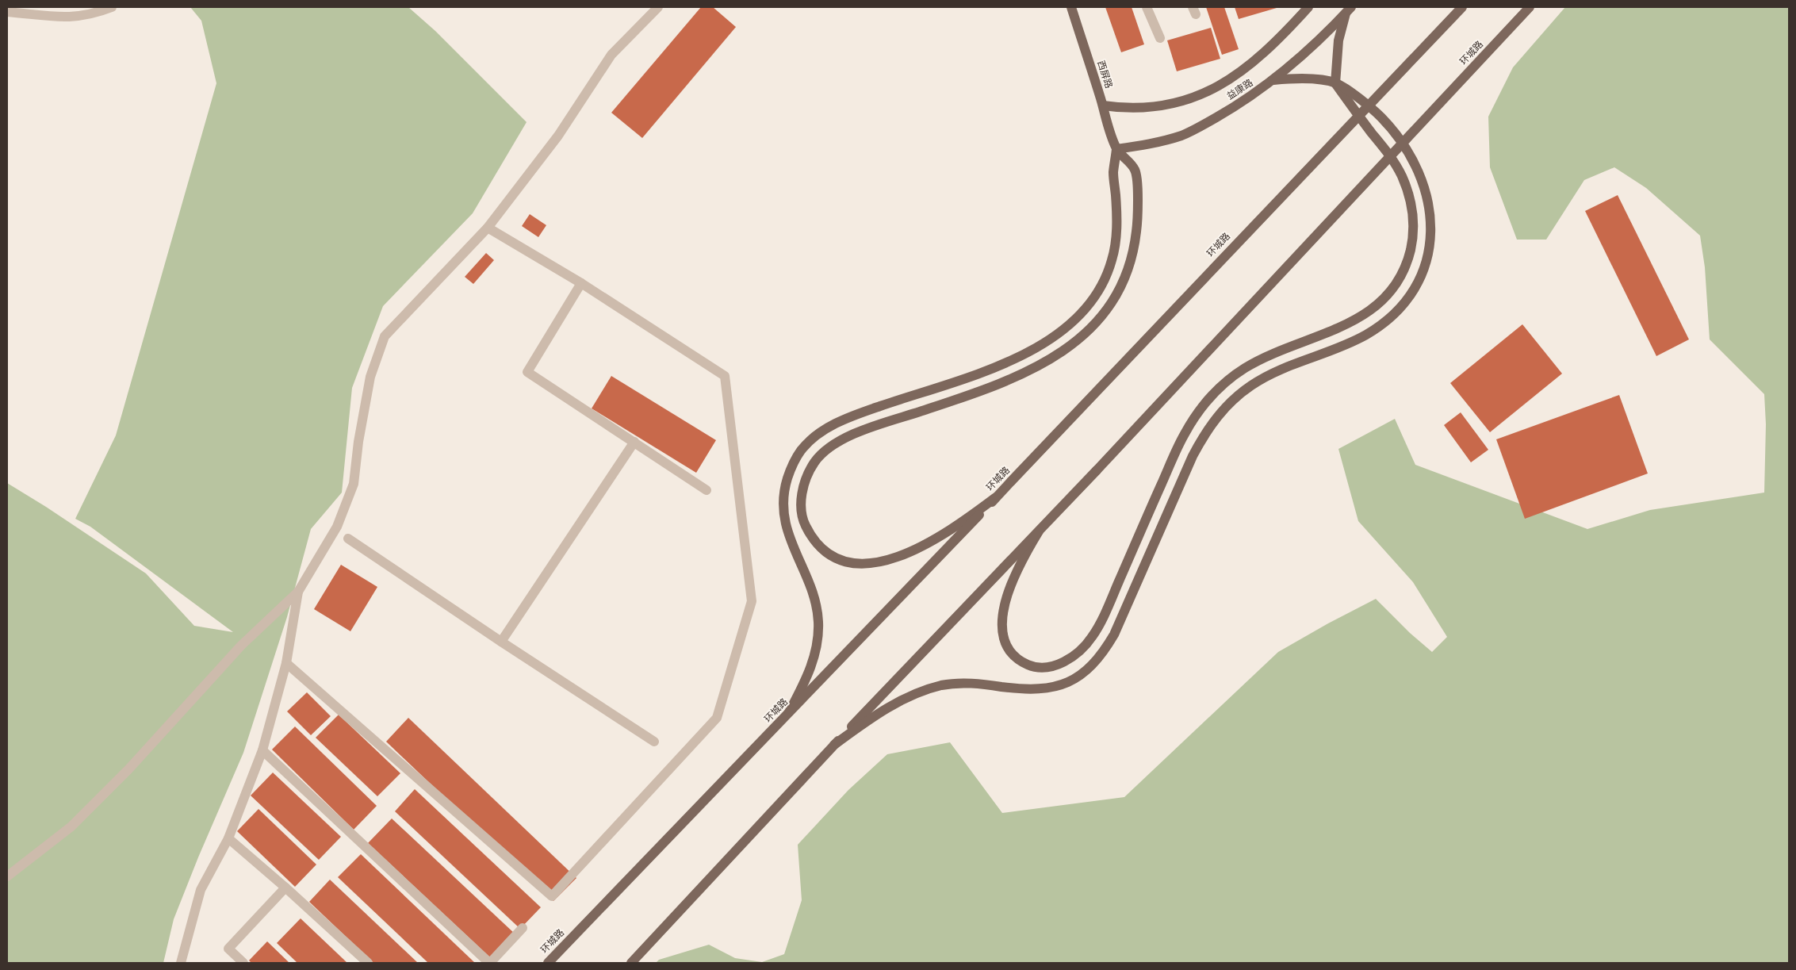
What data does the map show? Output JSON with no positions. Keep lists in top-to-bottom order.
{
  "streets": {
    "main road": ["环城路", "西屏路", "益康路"]
  },
  "crossings": [
    ["西屏路", "益康路"]
  ]
}
